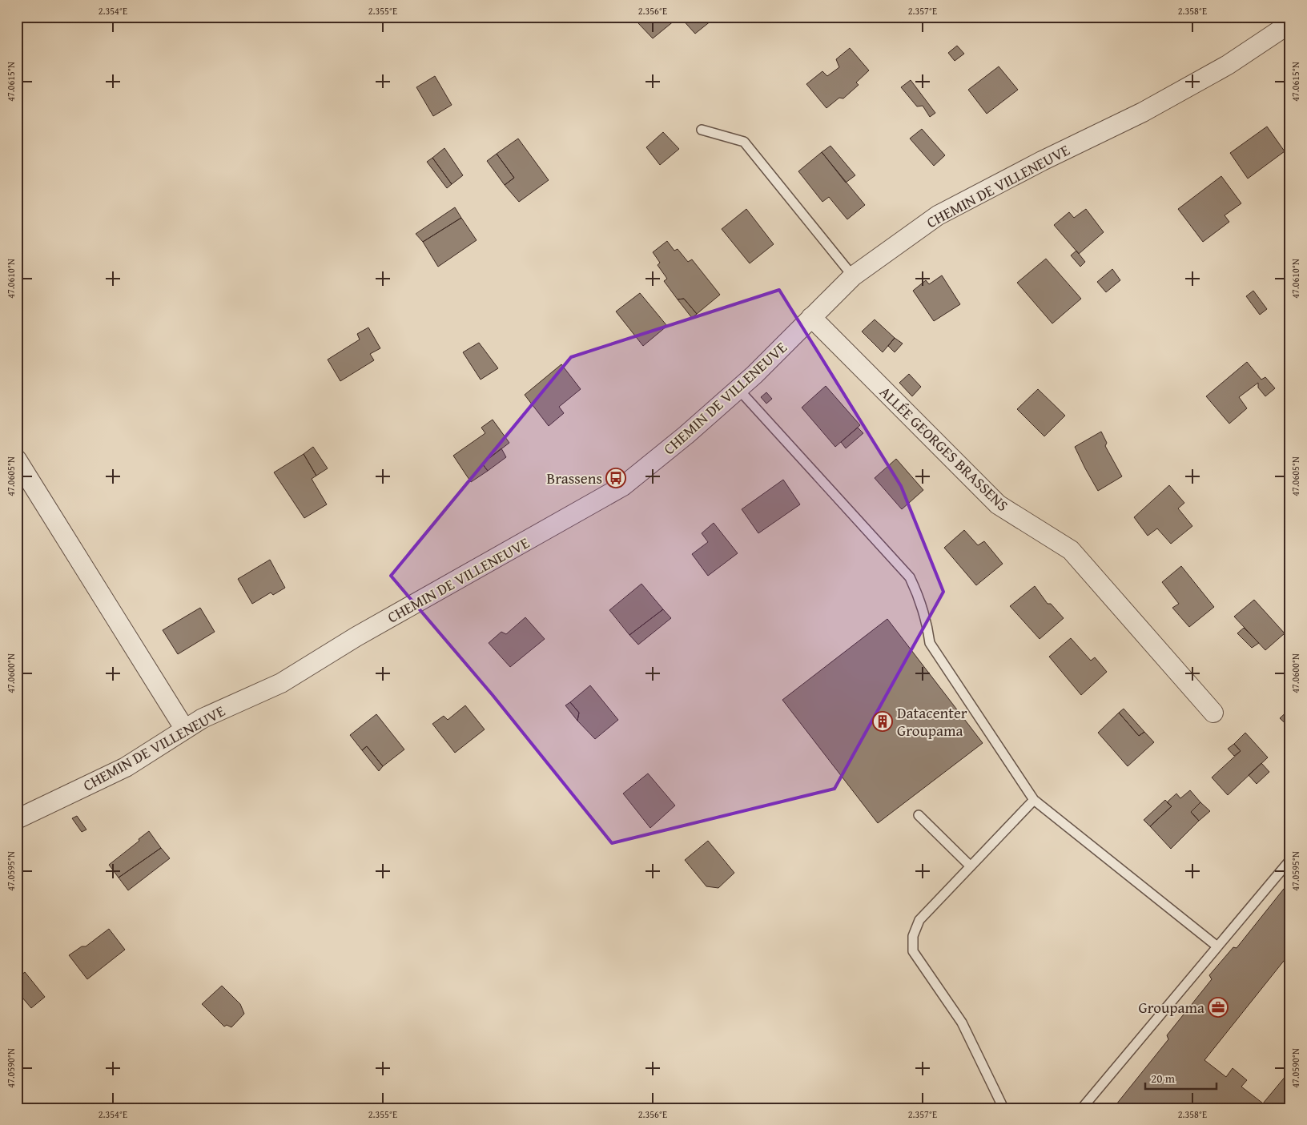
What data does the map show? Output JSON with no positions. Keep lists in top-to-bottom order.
{
  "streets": {
    "street": ["CHEMIN DE VILLENEUVE", "ALLÉE GEORGES BRASSENS"]
  },
  "crossings": [
    ["CHEMIN DE VILLENEUVE", "ALLÉE GEORGES BRASSENS"]
  ],
  "places": {
    "bus stop": ["Brassens"],
    "building": ["Datacenter Groupama"],
    "office": ["Groupama"]
  },
  "scale_bar": "20 m",
  "coordinates": [
    "2.354°E",
    "2.355°E",
    "2.356°E",
    "2.357°E",
    "2.358°E",
    "47.0615°N",
    "47.0610°N",
    "47.0605°N",
    "47.0600°N",
    "47.0595°N",
    "47.0590°N"
  ]
}
